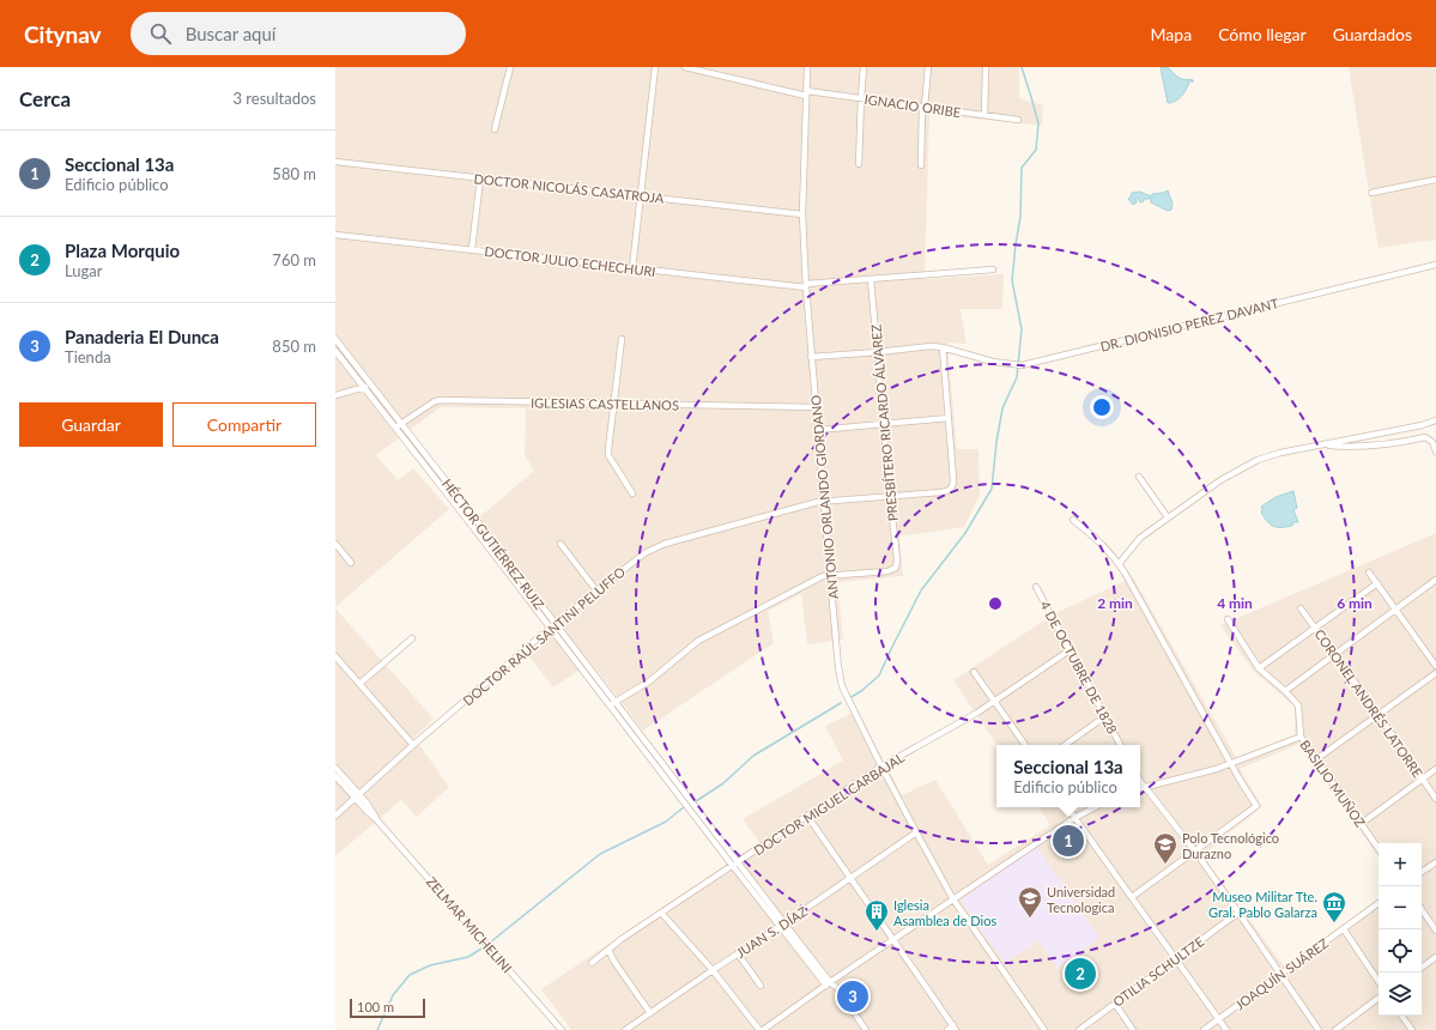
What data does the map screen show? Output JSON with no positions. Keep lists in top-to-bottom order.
{
  "streets": {
    "street": [
      "IGNACIO ORIBE",
      "DOCTOR NICOLÁS CASATROJA",
      "DOCTOR JULIO ECHECHURI",
      "DR. DIONISIO PEREZ DAVANT",
      "IGLESIAS CASTELLANOS",
      "PRESBÍTERO RICARDO ÁLVAREZ",
      "ANTONIO ORLANDO GIORDANO",
      "HÉCTOR GUTIÉRREZ RUIZ",
      "DOCTOR RAÚL SANTINI PELUFFO",
      "4 DE OCTUBRE DE 1828",
      "CORONEL ANDRÉS LATORRE",
      "BASILIO MUÑOZ",
      "DOCTOR MIGUEL CARBAJAL",
      "ZELMAR MICHELINI",
      "JUAN S. DÍAZ",
      "OTILIA SCHULTZE",
      "JOAQUÍN SUÁREZ"
    ]
  },
  "crossings": [
    ["IGNACIO ORIBE", "ANTONIO ORLANDO GIORDANO"],
    ["DOCTOR NICOLÁS CASATROJA", "ANTONIO ORLANDO GIORDANO"],
    ["DOCTOR JULIO ECHECHURI", "PRESBÍTERO RICARDO ÁLVAREZ"],
    ["DOCTOR JULIO ECHECHURI", "ANTONIO ORLANDO GIORDANO"],
    ["DR. DIONISIO PEREZ DAVANT", "PRESBÍTERO RICARDO ÁLVAREZ"],
    ["DR. DIONISIO PEREZ DAVANT", "ANTONIO ORLANDO GIORDANO"],
    ["IGLESIAS CASTELLANOS", "ANTONIO ORLANDO GIORDANO"],
    ["IGLESIAS CASTELLANOS", "HÉCTOR GUTIÉRREZ RUIZ"],
    ["PRESBÍTERO RICARDO ÁLVAREZ", "ANTONIO ORLANDO GIORDANO"],
    ["PRESBÍTERO RICARDO ÁLVAREZ", "DOCTOR RAÚL SANTINI PELUFFO"],
    ["ANTONIO ORLANDO GIORDANO", "DOCTOR RAÚL SANTINI PELUFFO"],
    ["ANTONIO ORLANDO GIORDANO", "DOCTOR MIGUEL CARBAJAL"],
    ["ANTONIO ORLANDO GIORDANO", "JUAN S. DÍAZ"],
    ["HÉCTOR GUTIÉRREZ RUIZ", "DOCTOR RAÚL SANTINI PELUFFO"],
    ["HÉCTOR GUTIÉRREZ RUIZ", "DOCTOR MIGUEL CARBAJAL"],
    ["HÉCTOR GUTIÉRREZ RUIZ", "JUAN S. DÍAZ"],
    ["DOCTOR RAÚL SANTINI PELUFFO", "ZELMAR MICHELINI"],
    ["4 DE OCTUBRE DE 1828", "DOCTOR MIGUEL CARBAJAL"]
  ],
  "places": {
    "school or university": ["Polo Tecnológico Durazno", "Universidad Tecnologica"],
    "museum": ["Museo Militar Tte. Gral. Pablo Galarza"],
    "building": ["Iglesia Asamblea de Dios"]
  },
  "scale_bar": "100 m",
  "page": {
    "header": "Citynav",
    "search": "Buscar aquí",
    "nav": ["Mapa", "Cómo llegar", "Guardados"],
    "heading": ["Cerca", "3 resultados"],
    "list": [
      {
        "mark": "1",
        "name": "Seccional 13a",
        "note": "Edificio público",
        "value": "580 m"
      },
      {
        "mark": "2",
        "name": "Plaza Morquio",
        "note": "Lugar",
        "value": "760 m"
      },
      {
        "mark": "3",
        "name": "Panaderia El Dunca",
        "note": "Tienda",
        "value": "850 m"
      }
    ],
    "buttons": ["Guardar", "Compartir"],
    "popup": ["Seccional 13a", "Edificio público"],
    "pins": ["1", "2", "3"],
    "map_buttons": ["+", "−"],
    "scale": "100 m"
  },
  "rings": ["2 min", "4 min", "6 min"]
}
